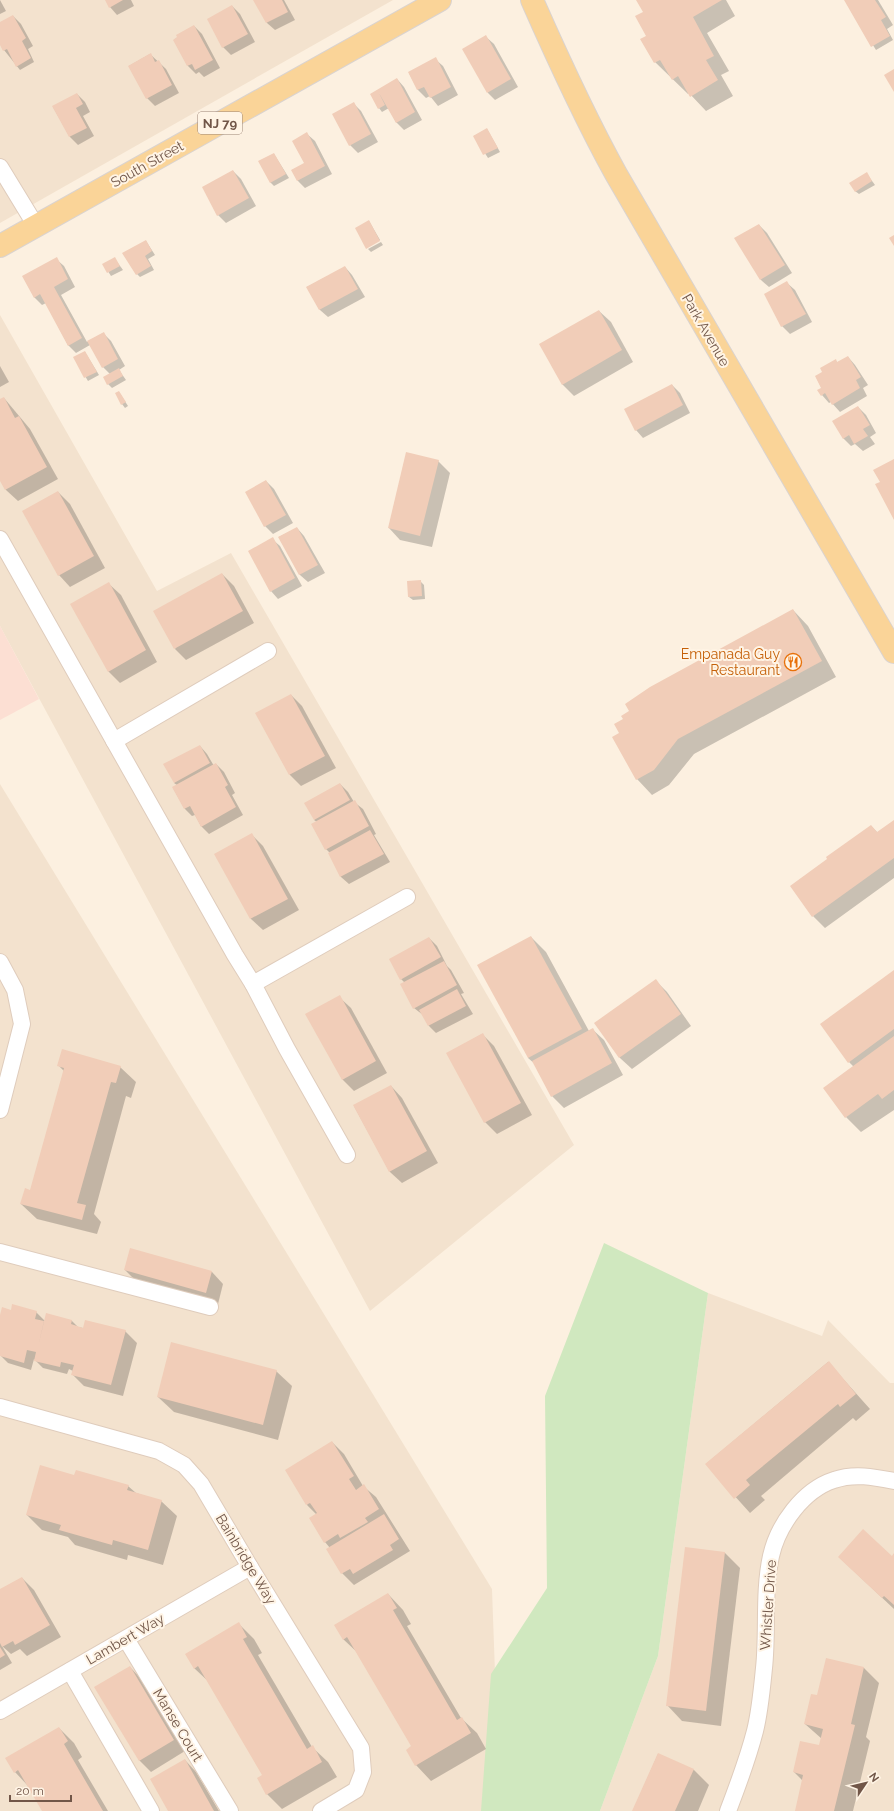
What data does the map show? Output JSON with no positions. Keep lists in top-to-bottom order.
{
  "streets": {
    "main road": ["NJ 79", "South Street", "Park Avenue"],
    "street": [
      "Bainbridge Way",
      "Whistler Drive",
      "Lambert Way",
      "Manse Court"
    ]
  },
  "crossings": [
    ["Bainbridge Way", "Lambert Way"],
    ["Lambert Way", "Manse Court"]
  ],
  "places": {
    "restaurant": ["Empanada Guy Restaurant"]
  },
  "scale_bar": "20 m",
  "north": "top right"
}
